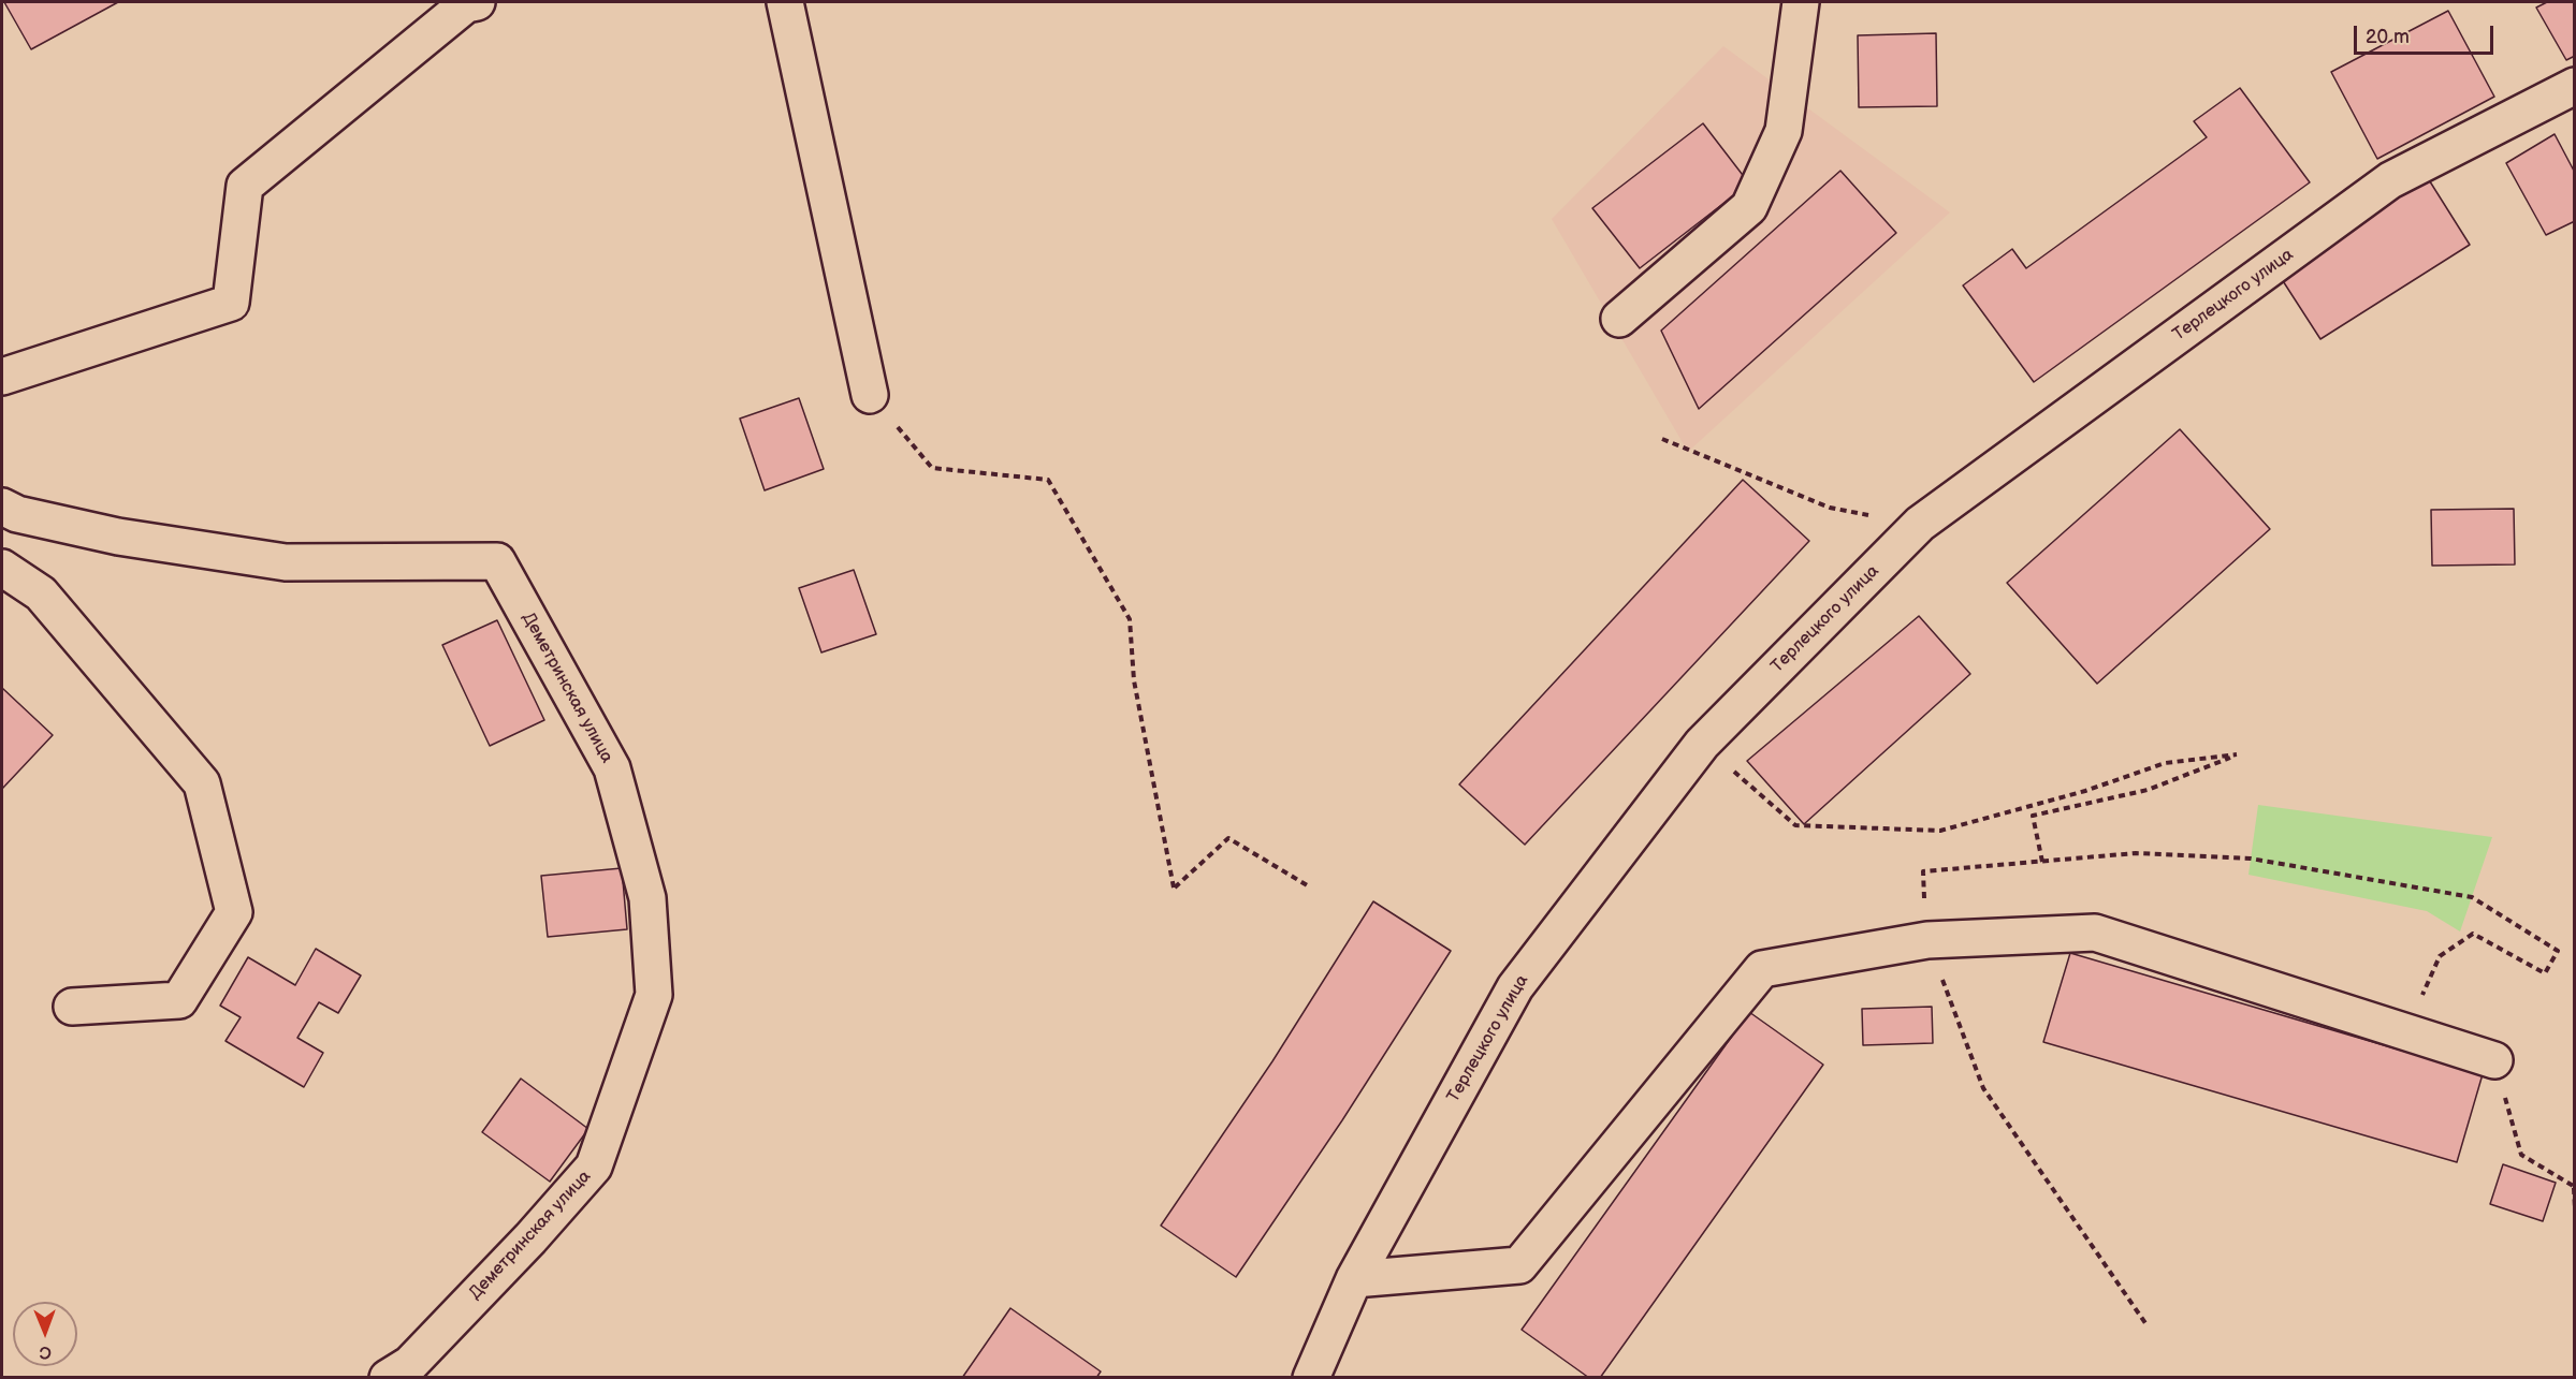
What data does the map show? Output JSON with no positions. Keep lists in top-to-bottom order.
{
  "streets": {
    "street": ["Терлецкого улица", "Деметринская улица"]
  },
  "scale_bar": "20 m",
  "north": "bottom"
}
